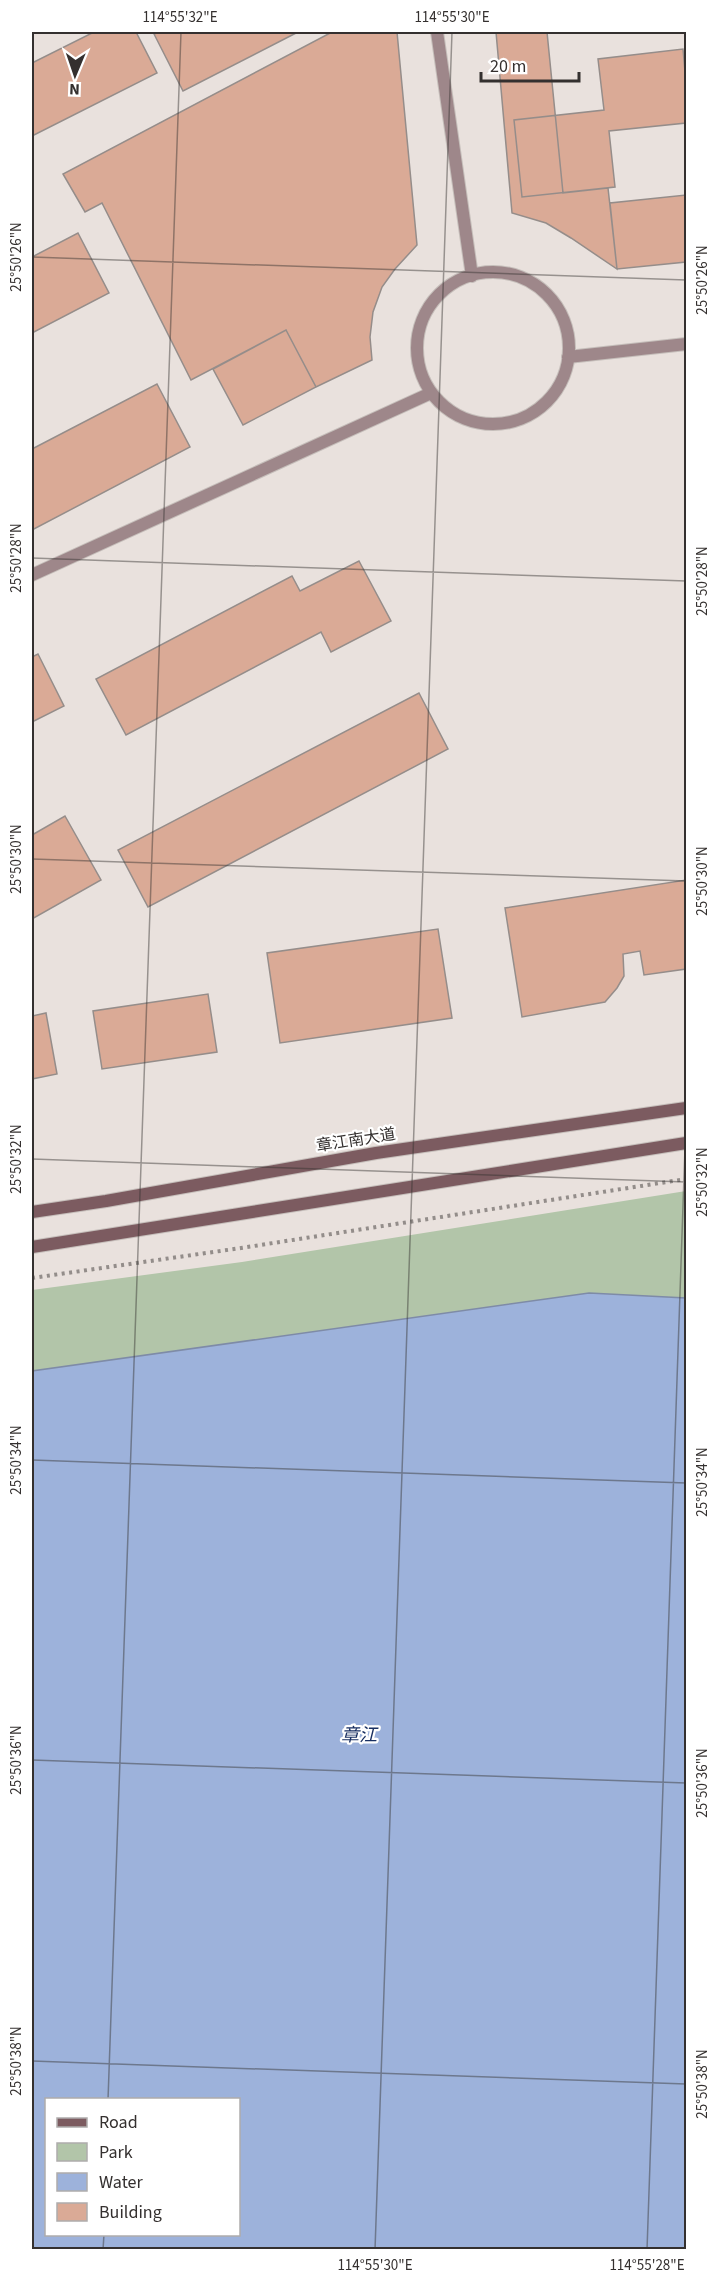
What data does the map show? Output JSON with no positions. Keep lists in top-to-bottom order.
{
  "streets": {
    "main road": ["章江南大道"]
  },
  "water": ["章江"],
  "legend": [
    "Road",
    "Park",
    "Water",
    "Building"
  ],
  "scale_bar": "20 m",
  "north": "bottom",
  "coordinates": [
    "114°55'32\"E",
    "114°55'30\"E",
    "25°50'26\"N",
    "25°50'28\"N",
    "25°50'30\"N",
    "25°50'32\"N",
    "25°50'34\"N",
    "25°50'36\"N",
    "25°50'38\"N",
    "114°55'28\"E"
  ]
}
